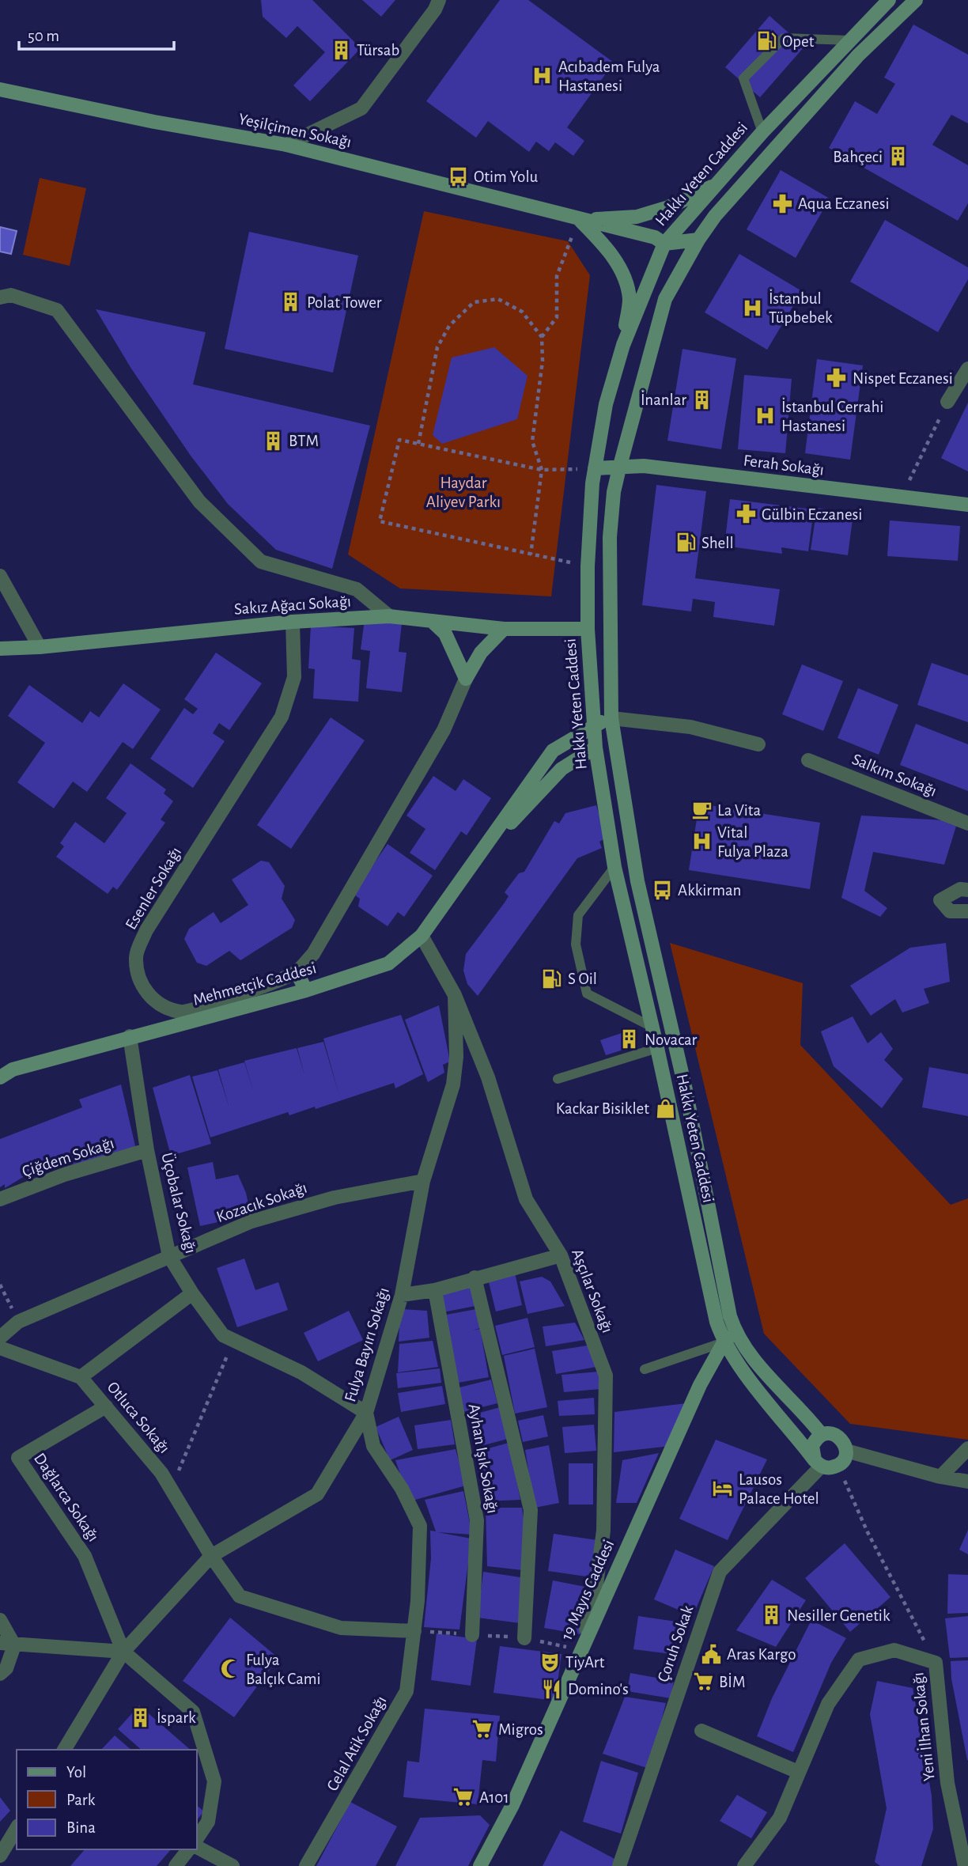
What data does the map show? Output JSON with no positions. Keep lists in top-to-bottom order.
{
  "streets": {
    "main road": [
      "Yeşilçimen Sokağı",
      "Hakkı Yeten Caddesi",
      "Ferah Sokağı",
      "Sakız Ağacı Sokağı",
      "Mehmetçik Caddesi",
      "19 Mayıs Caddesi"
    ],
    "street": [
      "Salkım Sokağı",
      "Esenler Sokağı",
      "Çiğdem Sokağı",
      "Kozacık Sokağı",
      "Üçobalar Sokağı",
      "Aşçılar Sokağı",
      "Fulya Bayırı Sokağı",
      "Otluca Sokağı",
      "Ayhan Işık Sokağı",
      "Dağlarca Sokağı",
      "Çoruh Sokak",
      "Yeni İlhan Sokağı",
      "Celal Atik Sokağı"
    ]
  },
  "crossings": [
    ["Yeşilçimen Sokağı", "Hakkı Yeten Caddesi"],
    ["Hakkı Yeten Caddesi", "Ferah Sokağı"],
    ["Hakkı Yeten Caddesi", "Sakız Ağacı Sokağı"],
    ["Hakkı Yeten Caddesi", "Mehmetçik Caddesi"],
    ["Hakkı Yeten Caddesi", "19 Mayıs Caddesi"],
    ["Hakkı Yeten Caddesi", "Çoruh Sokak"],
    ["Hakkı Yeten Caddesi", "Yeni İlhan Sokağı"],
    ["Sakız Ağacı Sokağı", "Esenler Sokağı"],
    ["Mehmetçik Caddesi", "Üçobalar Sokağı"],
    ["Mehmetçik Caddesi", "Aşçılar Sokağı"],
    ["Çiğdem Sokağı", "Üçobalar Sokağı"],
    ["Kozacık Sokağı", "Üçobalar Sokağı"],
    ["Kozacık Sokağı", "Fulya Bayırı Sokağı"],
    ["Üçobalar Sokağı", "Fulya Bayırı Sokağı"],
    ["Üçobalar Sokağı", "Celal Atik Sokağı"],
    ["Aşçılar Sokağı", "Fulya Bayırı Sokağı"],
    ["Aşçılar Sokağı", "19 Mayıs Caddesi"],
    ["Fulya Bayırı Sokağı", "Otluca Sokağı"],
    ["Fulya Bayırı Sokağı", "Dağlarca Sokağı"],
    ["Fulya Bayırı Sokağı", "Celal Atik Sokağı"],
    ["Otluca Sokağı", "Dağlarca Sokağı"],
    ["Çoruh Sokak", "Yeni İlhan Sokağı"]
  ],
  "parks": ["Haydar Aliyev Parkı"],
  "places": {
    "fuel station": ["Opet", "Shell", "S Oil"],
    "building": [
      "Türsab",
      "Bahçeci",
      "Polat Tower",
      "İnanlar",
      "BTM",
      "Novacar",
      "Nesiller Genetik",
      "İspark"
    ],
    "hospital": [
      "Acıbadem Fulya Hastanesi",
      "İstanbul Tüpbebek",
      "İstanbul Cerrahi Hastanesi",
      "Vital Fulya Plaza"
    ],
    "bus stop": ["Otim Yolu", "Akkirman"],
    "pharmacy": ["Aqua Eczanesi", "Nispet Eczanesi", "Gülbin Eczanesi"],
    "cafe": ["La Vita"],
    "shop": ["Kackar Bisiklet"],
    "hotel": ["Lausos Palace Hotel"],
    "public building": ["Aras Kargo"],
    "theatre": ["TiyArt"],
    "mosque": ["Fulya Balçık Cami"],
    "supermarket": ["BİM", "Migros", "A101"],
    "restaurant": ["Domino's"]
  },
  "legend": ["Yol", "Park", "Bina"],
  "scale_bar": "50 m"
}
